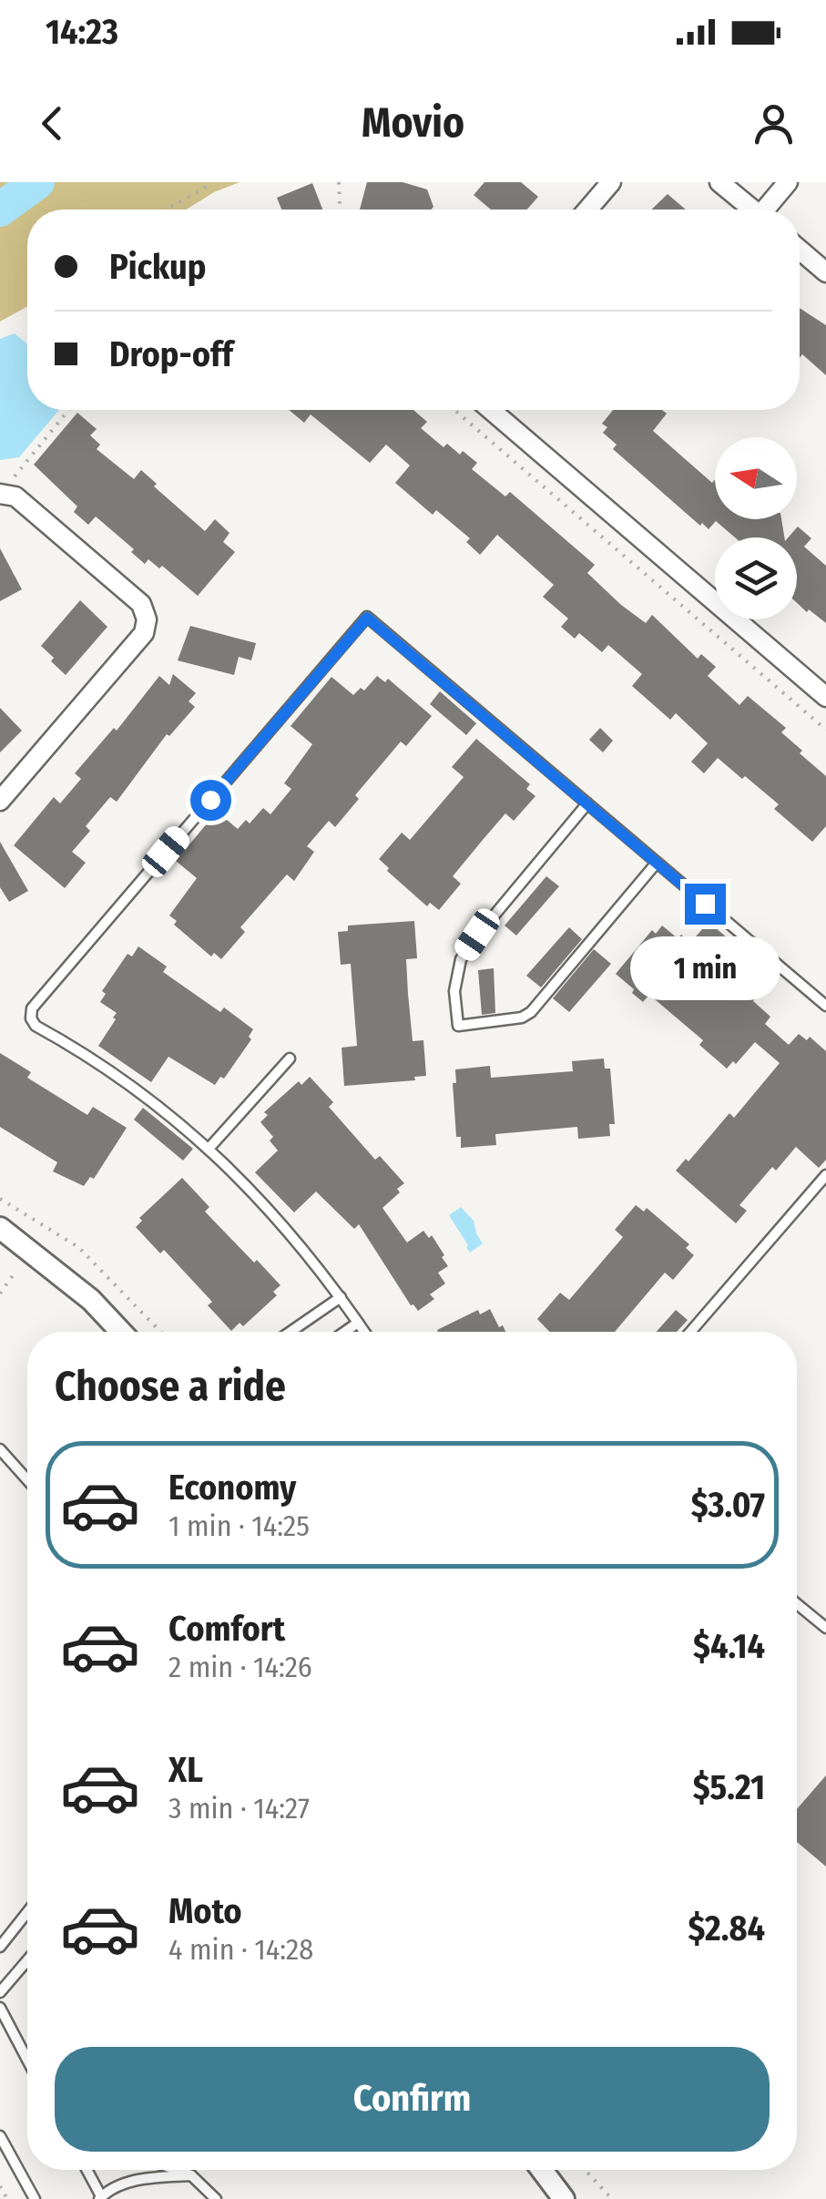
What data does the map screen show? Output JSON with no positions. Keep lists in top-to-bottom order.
{
  "north": "left",
  "page": {
    "status": "14:23",
    "header": "Movio",
    "banner": ["Pickup", "Drop-off"],
    "bubble": "1 min",
    "heading": "Choose a ride",
    "list": [
      {
        "name": "Economy",
        "note": "1 min · 14:25",
        "value": "$3.07"
      },
      {
        "name": "Comfort",
        "note": "2 min · 14:26",
        "value": "$4.14"
      },
      {
        "name": "XL",
        "note": "3 min · 14:27",
        "value": "$5.21"
      },
      {
        "name": "Moto",
        "note": "4 min · 14:28",
        "value": "$2.84"
      }
    ],
    "buttons": "Confirm"
  }
}
